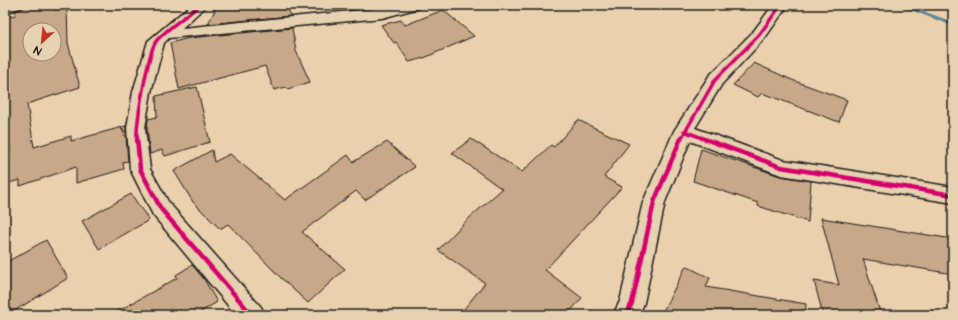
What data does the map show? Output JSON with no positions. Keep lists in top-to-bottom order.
{
  "north": "bottom left"
}
